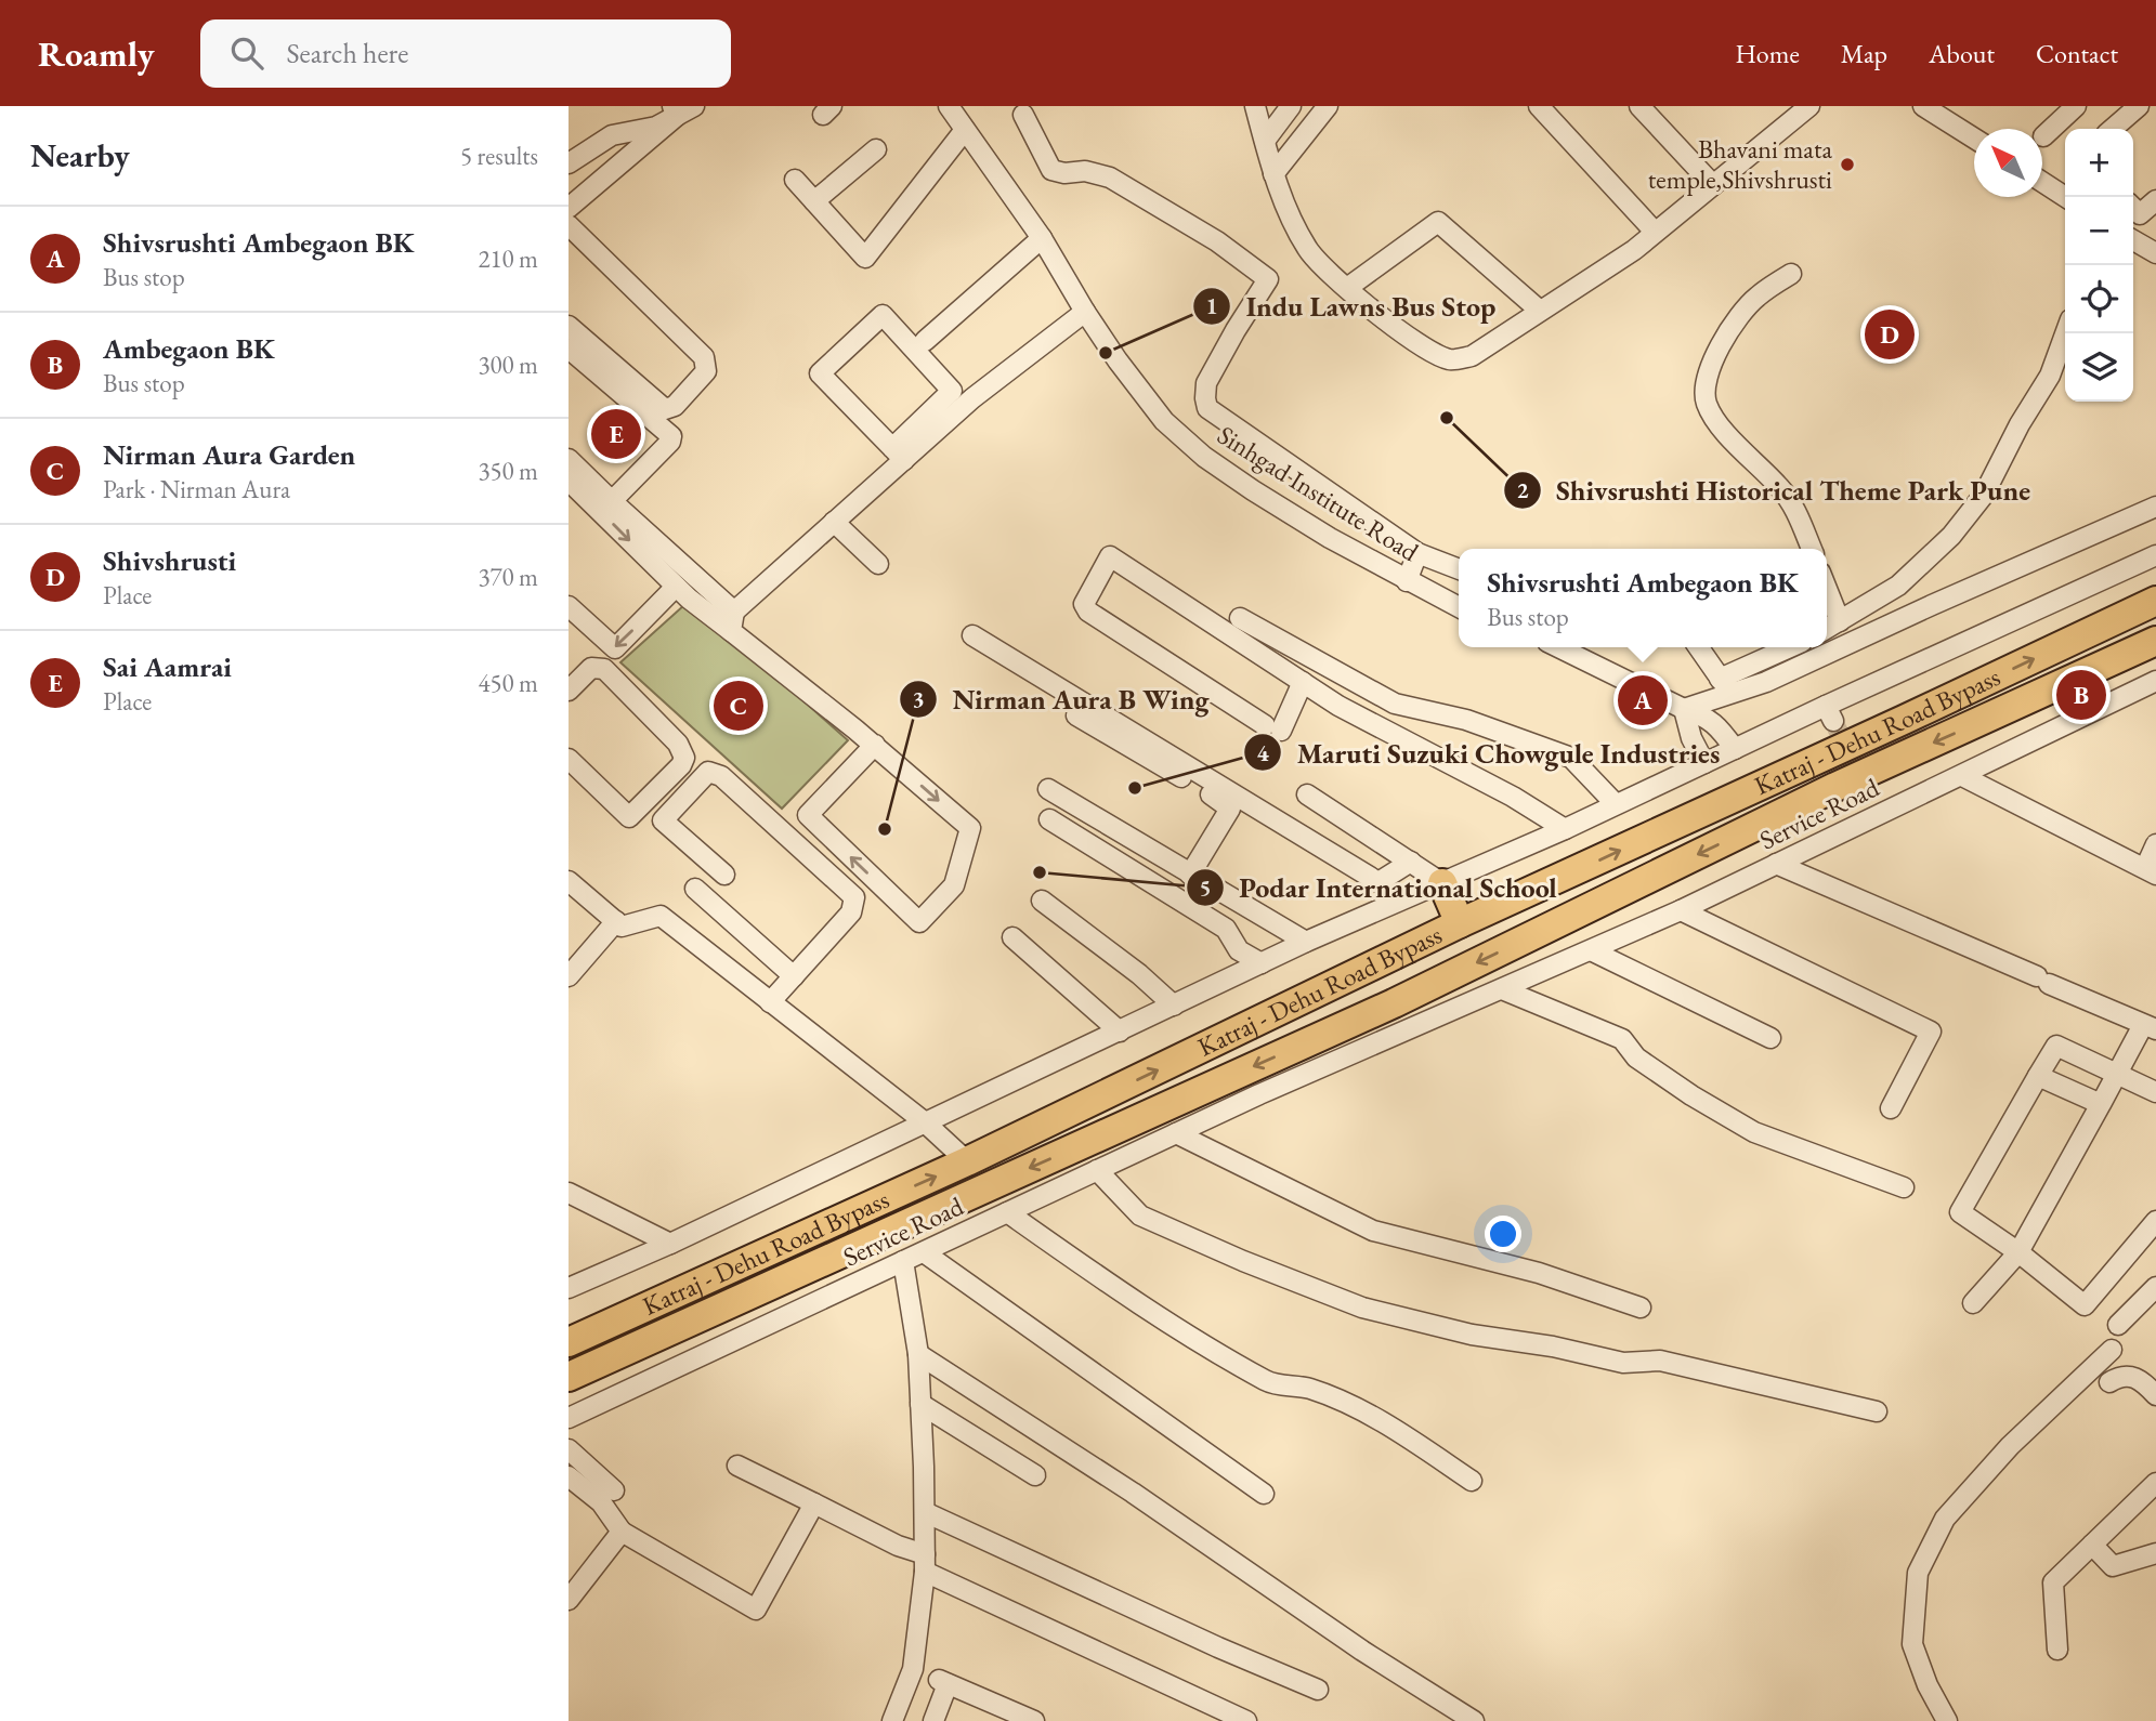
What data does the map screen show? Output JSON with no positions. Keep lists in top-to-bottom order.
{
  "streets": {
    "highway": ["Katraj - Dehu Road Bypass"],
    "street": ["Sinhgad Institute Road", "Service Road"]
  },
  "places": [
    "Bhavani mata temple,Shivshrusti",
    "Indu Lawns Bus Stop",
    "Shivsrushti Historical Theme Park Pune",
    "Maruti Suzuki Chowgule Industries",
    "Nirman Aura B Wing",
    "Podar International School"
  ],
  "north": "top left",
  "page": {
    "header": "Roamly",
    "search": "Search here",
    "nav": [
      "Home",
      "Map",
      "About",
      "Contact"
    ],
    "heading": ["Nearby", "5 results"],
    "map_buttons": ["+", "−"],
    "list": [
      {
        "mark": "A",
        "name": "Shivsrushti Ambegaon BK",
        "note": "Bus stop",
        "value": "210 m"
      },
      {
        "mark": "B",
        "name": "Ambegaon BK",
        "note": "Bus stop",
        "value": "300 m"
      },
      {
        "mark": "C",
        "name": "Nirman Aura Garden",
        "note": "Park · Nirman Aura",
        "value": "350 m"
      },
      {
        "mark": "D",
        "name": "Shivshrusti",
        "note": "Place",
        "value": "370 m"
      },
      {
        "mark": "E",
        "name": "Sai Aamrai",
        "note": "Place",
        "value": "450 m"
      }
    ],
    "pins": [
      "D",
      "E",
      "B",
      "A",
      "C"
    ],
    "popup": ["Shivsrushti Ambegaon BK", "Bus stop"]
  }
}
